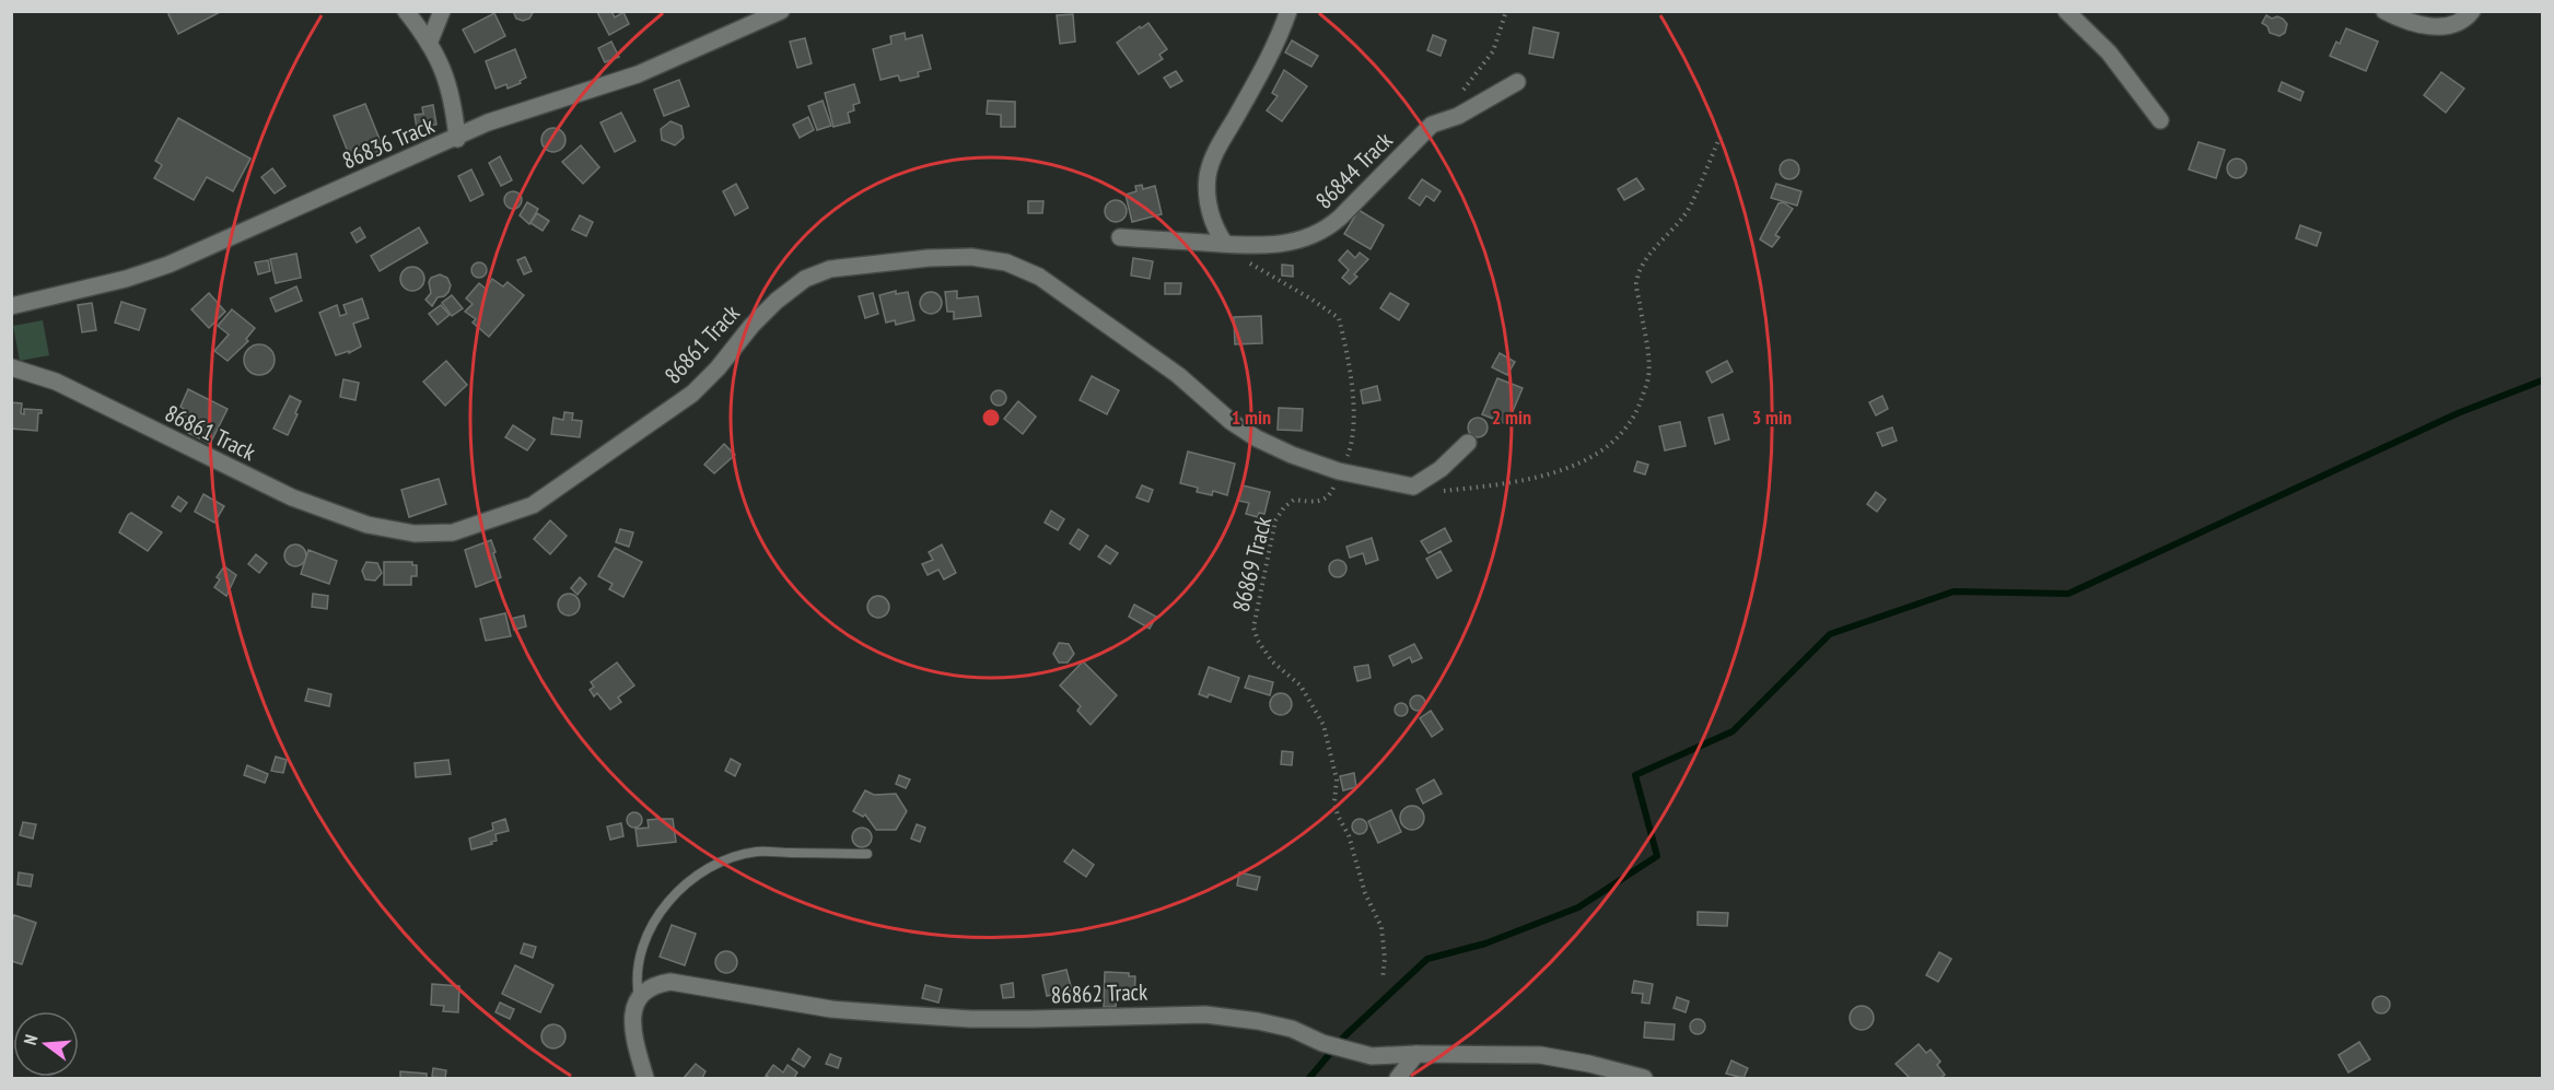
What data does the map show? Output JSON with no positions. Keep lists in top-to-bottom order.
{
  "streets": {
    "street": [
      "86836 Track",
      "86844 Track",
      "86861 Track",
      "86862 Track"
    ],
    "path": ["86869 Track"]
  },
  "crossings": [
    ["86861 Track", "86869 Track"]
  ],
  "north": "left",
  "rings": ["1 min", "2 min", "3 min"]
}
